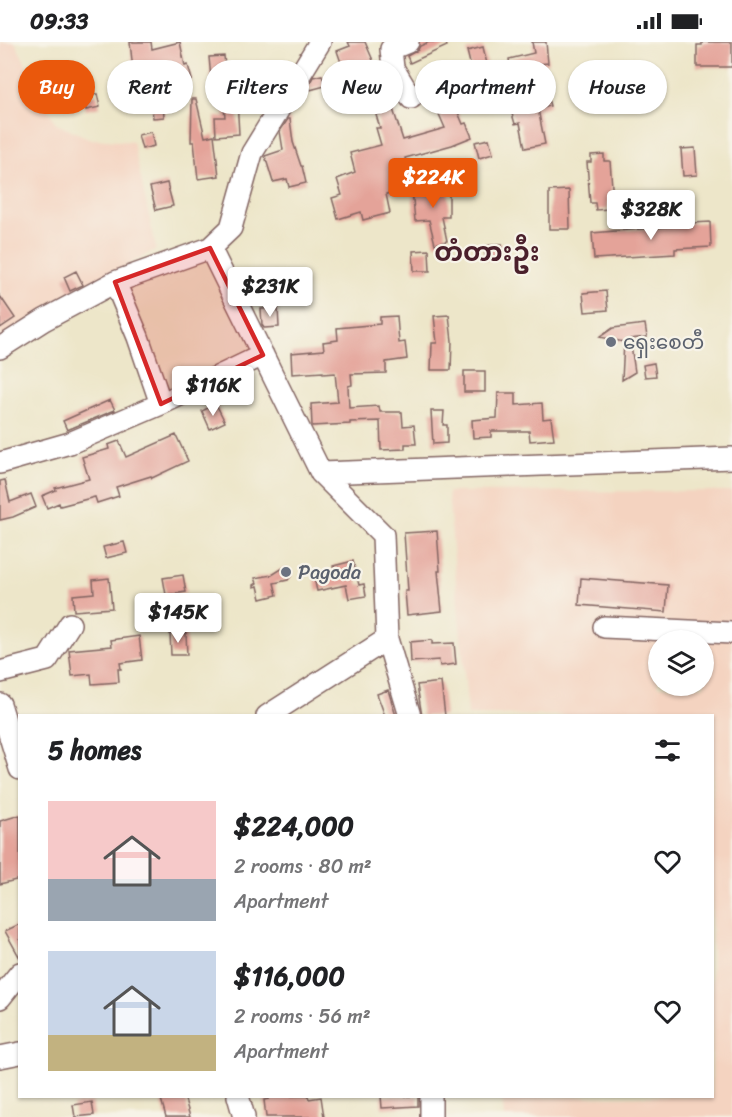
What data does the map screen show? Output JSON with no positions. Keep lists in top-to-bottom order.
{
  "districts": ["တံတားဦး"],
  "places": ["ရှေးစေတီ", "Pagoda"],
  "page": {
    "status": "09:33",
    "chip": [
      "Buy",
      "Rent",
      "Filters",
      "New",
      "Apartment",
      "House"
    ],
    "price": [
      "$224K",
      "$328K",
      "$231K",
      "$116K",
      "$145K"
    ],
    "heading": "5 homes",
    "list": [
      {
        "name": "$224,000",
        "note": "2 rooms · 80 m² · Apartment"
      },
      {
        "name": "$116,000",
        "note": "2 rooms · 56 m² · Apartment"
      }
    ]
  }
}
